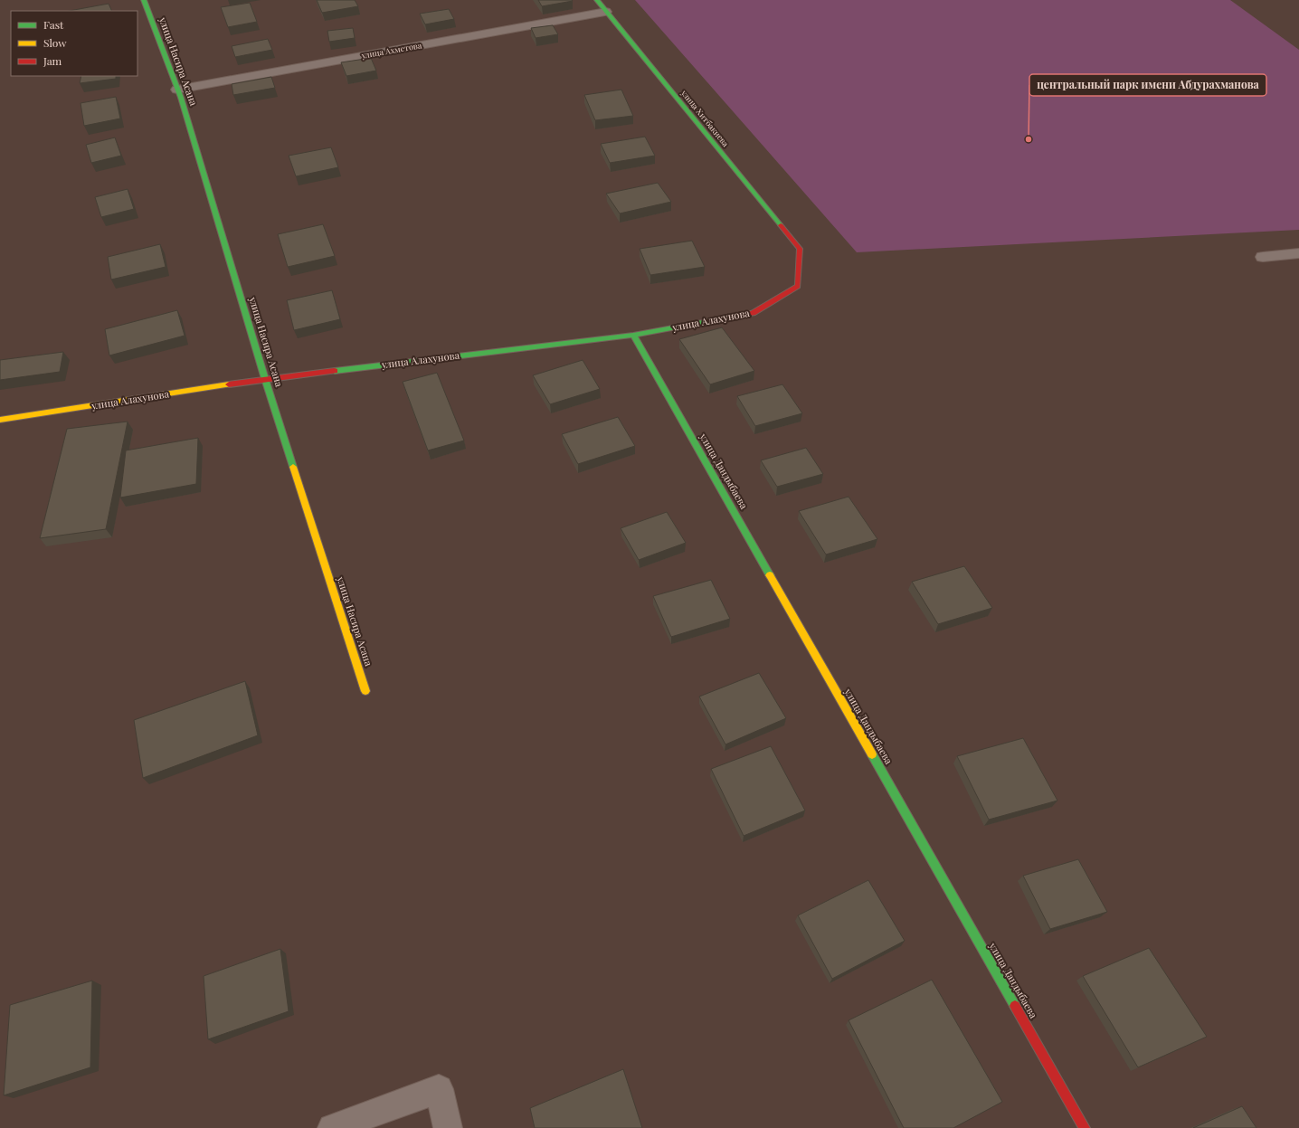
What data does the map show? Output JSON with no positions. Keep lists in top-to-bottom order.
{
  "streets": {
    "street": [
      "улица Ахметова",
      "улица Насира Асана",
      "улица Хитбакиева",
      "улица Алахунова",
      "улица Дандыбаева"
    ]
  },
  "crossings": [
    ["улица Ахметова", "улица Насира Асана"],
    ["улица Ахметова", "улица Хитбакиева"],
    ["улица Насира Асана", "улица Алахунова"],
    ["улица Хитбакиева", "улица Алахунова"],
    ["улица Алахунова", "улица Дандыбаева"]
  ],
  "places": ["центральный парк имени Абдурахманова"],
  "legend": ["Fast", "Slow", "Jam"]
}
